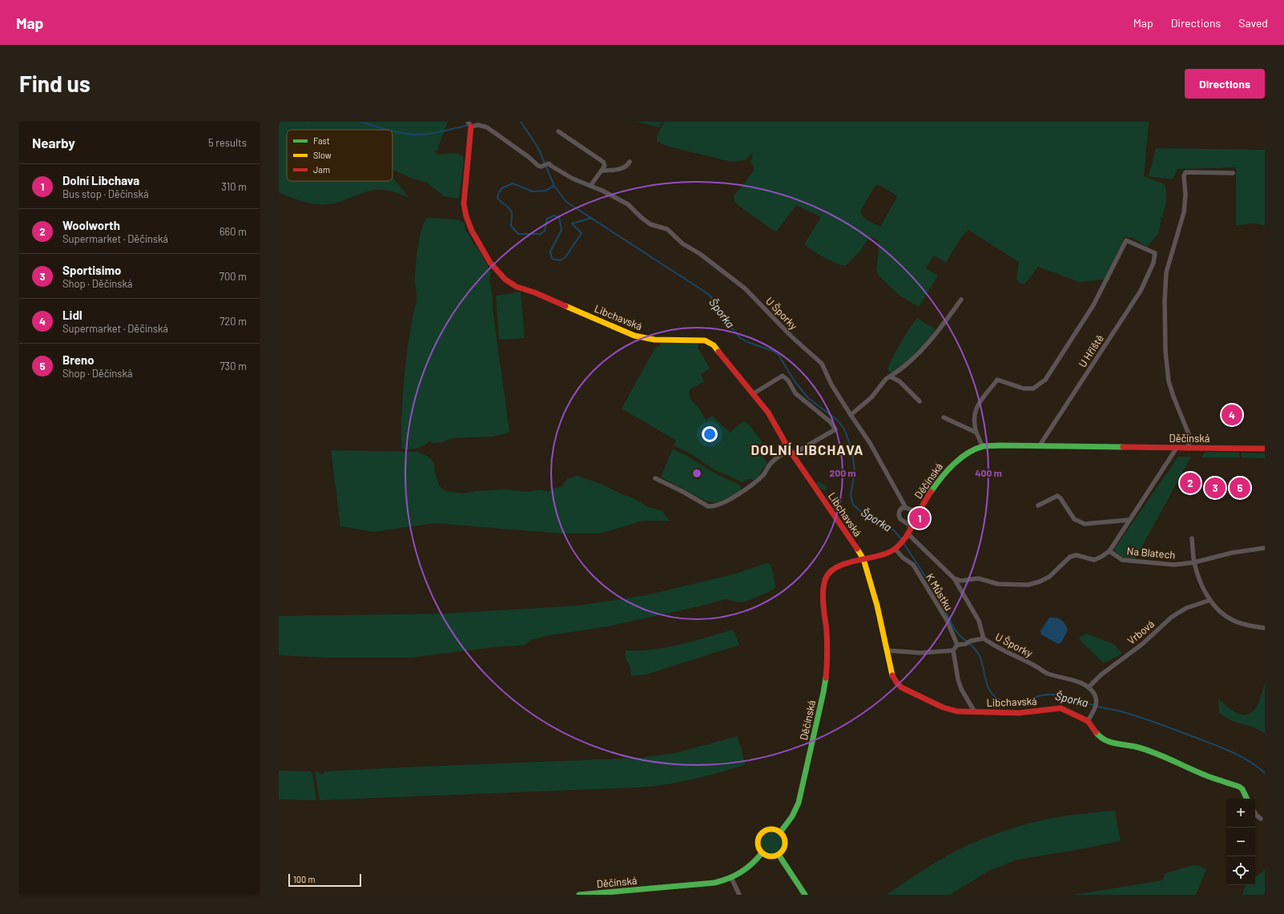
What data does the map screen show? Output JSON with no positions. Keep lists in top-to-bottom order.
{
  "streets": {
    "street": [
      "U Šporky",
      "Libchavská",
      "U Hřiště",
      "Děčínská",
      "Na Blatech",
      "K Můstku",
      "Vrbová"
    ]
  },
  "crossings": [
    ["U Šporky", "Libchavská"],
    ["U Šporky", "Děčínská"],
    ["U Šporky", "Vrbová"],
    ["Libchavská", "Děčínská"],
    ["U Hřiště", "Děčínská"],
    ["Děčínská", "K Můstku"]
  ],
  "districts": ["DOLNÍ LIBCHAVA"],
  "water": ["Šporka"],
  "legend": ["Fast", "Slow", "Jam"],
  "scale_bar": "100 m",
  "page": {
    "header": "Map",
    "nav": ["Map", "Directions", "Saved"],
    "buttons": "Directions",
    "title": "Find us",
    "heading": ["Nearby", "5 results"],
    "list": [
      {
        "mark": "1",
        "name": "Dolní Libchava",
        "note": "Bus stop · Děčínská",
        "value": "310 m"
      },
      {
        "mark": "2",
        "name": "Woolworth",
        "note": "Supermarket · Děčínská",
        "value": "660 m"
      },
      {
        "mark": "3",
        "name": "Sportisimo",
        "note": "Shop · Děčínská",
        "value": "700 m"
      },
      {
        "mark": "4",
        "name": "Lidl",
        "note": "Supermarket · Děčínská",
        "value": "720 m"
      },
      {
        "mark": "5",
        "name": "Breno",
        "note": "Shop · Děčínská",
        "value": "730 m"
      }
    ],
    "pins": [
      "4",
      "2",
      "3",
      "5",
      "1"
    ],
    "map_buttons": ["+", "−"],
    "scale": "100 m"
  },
  "rings": ["200 m", "400 m"]
}
